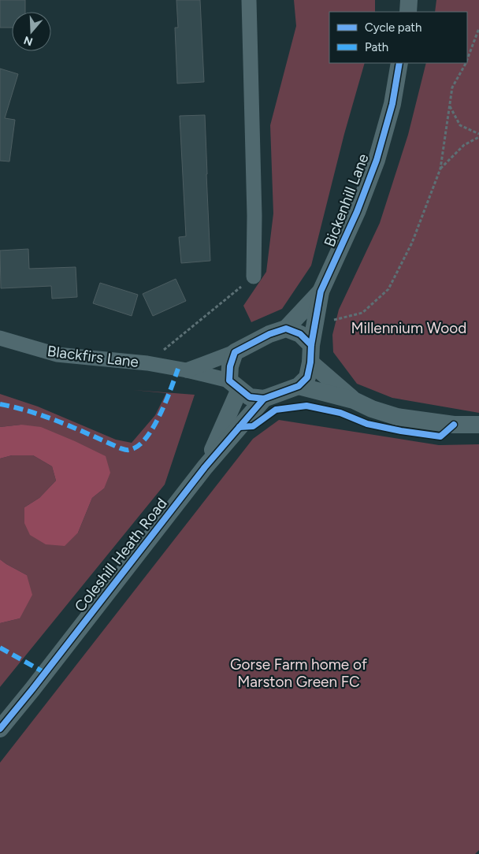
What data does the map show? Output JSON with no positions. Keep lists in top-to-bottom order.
{
  "streets": {
    "street": ["Bickenhill Lane", "Blackfirs Lane", "Coleshill Heath Road"]
  },
  "crossings": [
    ["Bickenhill Lane", "Blackfirs Lane"],
    ["Bickenhill Lane", "Coleshill Heath Road"],
    ["Blackfirs Lane", "Coleshill Heath Road"]
  ],
  "parks": ["Millennium Wood", "Gorse Farm home of Marston Green FC"],
  "legend": ["Cycle path", "Path"],
  "north": "bottom"
}
